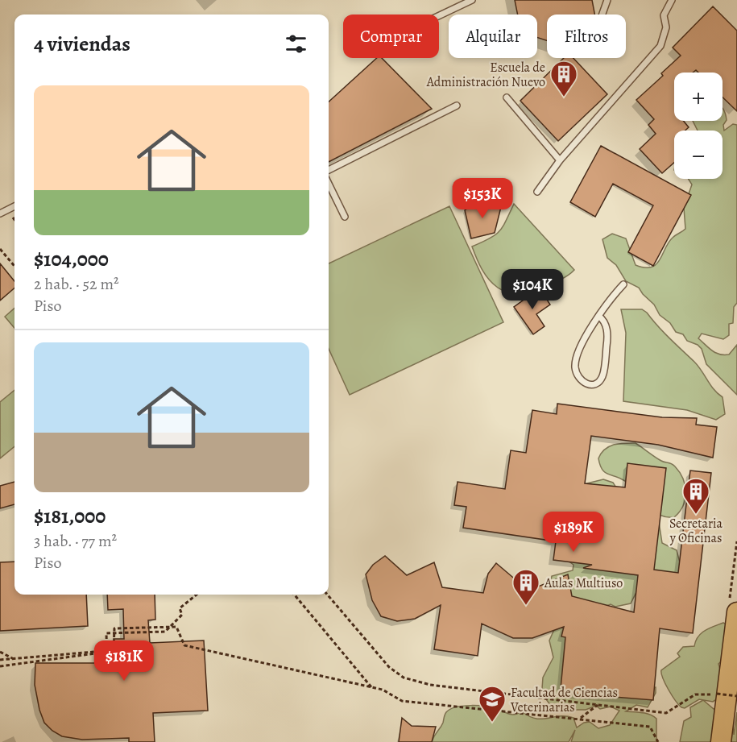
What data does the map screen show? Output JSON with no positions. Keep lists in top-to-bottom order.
{
  "places": {
    "building": ["Escuela de Administración Nuevo", "Secretaria y Oficinas", "Aulas Multiuso"],
    "school or university": ["Facultad de Ciencias Veterinarias"]
  },
  "page": {
    "chip": ["Comprar", "Alquilar", "Filtros"],
    "heading": "4 viviendas",
    "map_buttons": ["+", "−"],
    "list": [
      {
        "name": "$104,000",
        "note": "2 hab. · 52 m² · Piso"
      },
      {
        "name": "$181,000",
        "note": "3 hab. · 77 m² · Piso"
      }
    ],
    "price": [
      "$153K",
      "$104K",
      "$189K",
      "$181K"
    ]
  }
}
